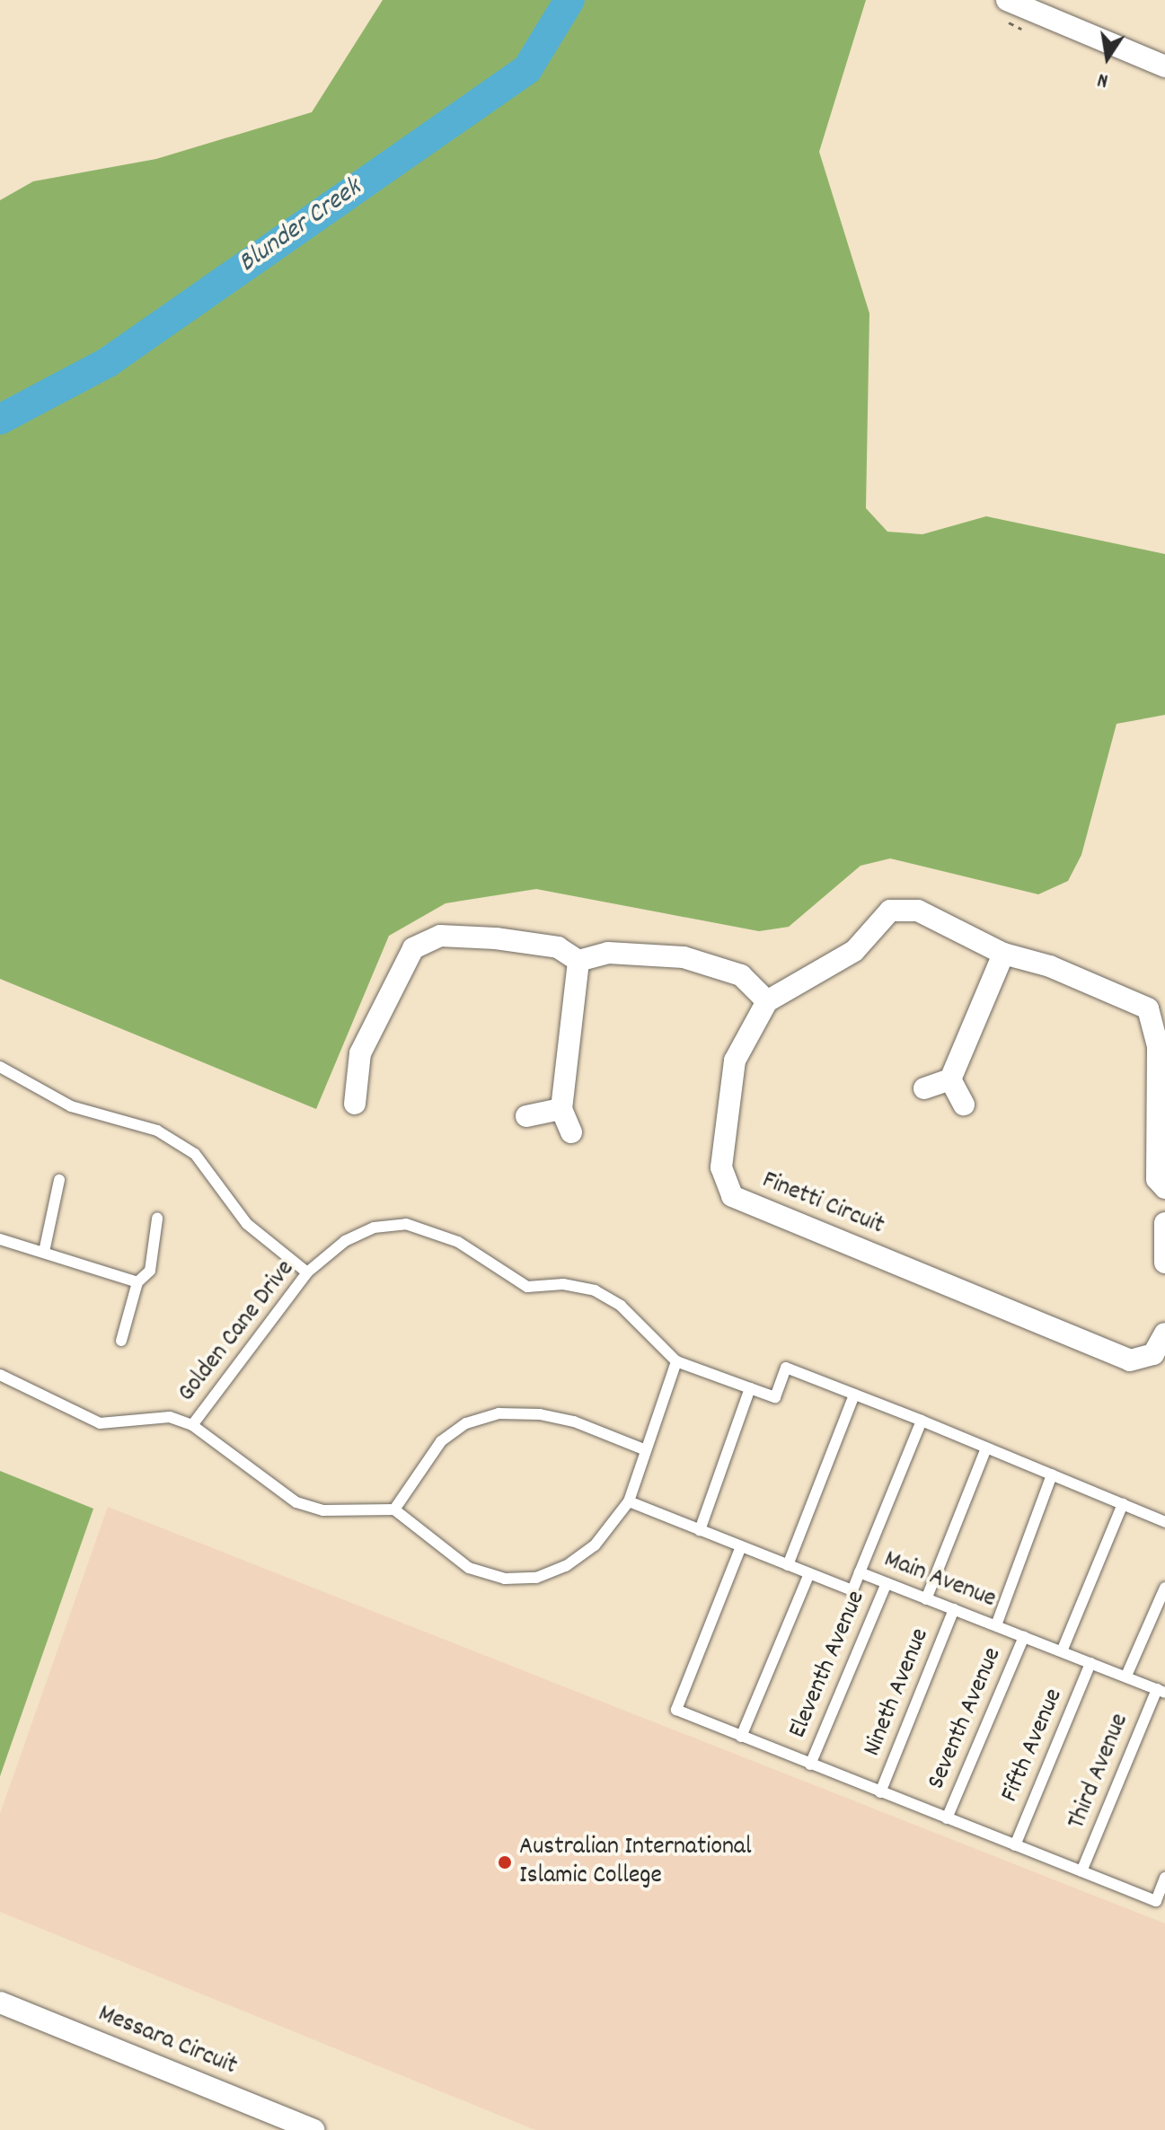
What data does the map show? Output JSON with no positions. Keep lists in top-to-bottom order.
{
  "streets": {
    "street": ["Finetti Circuit", "Messara Circuit"],
    "lane": [
      "Golden Cane Drive",
      "Main Avenue",
      "Eleventh Avenue",
      "Nineth Avenue",
      "Seventh Avenue",
      "Fifth Avenue",
      "Third Avenue"
    ]
  },
  "crossings": [
    ["Main Avenue", "Eleventh Avenue"],
    ["Main Avenue", "Nineth Avenue"],
    ["Main Avenue", "Seventh Avenue"],
    ["Main Avenue", "Fifth Avenue"],
    ["Main Avenue", "Third Avenue"]
  ],
  "water": ["Blunder Creek"],
  "places": ["Australian International Islamic College"],
  "north": "bottom"
}
